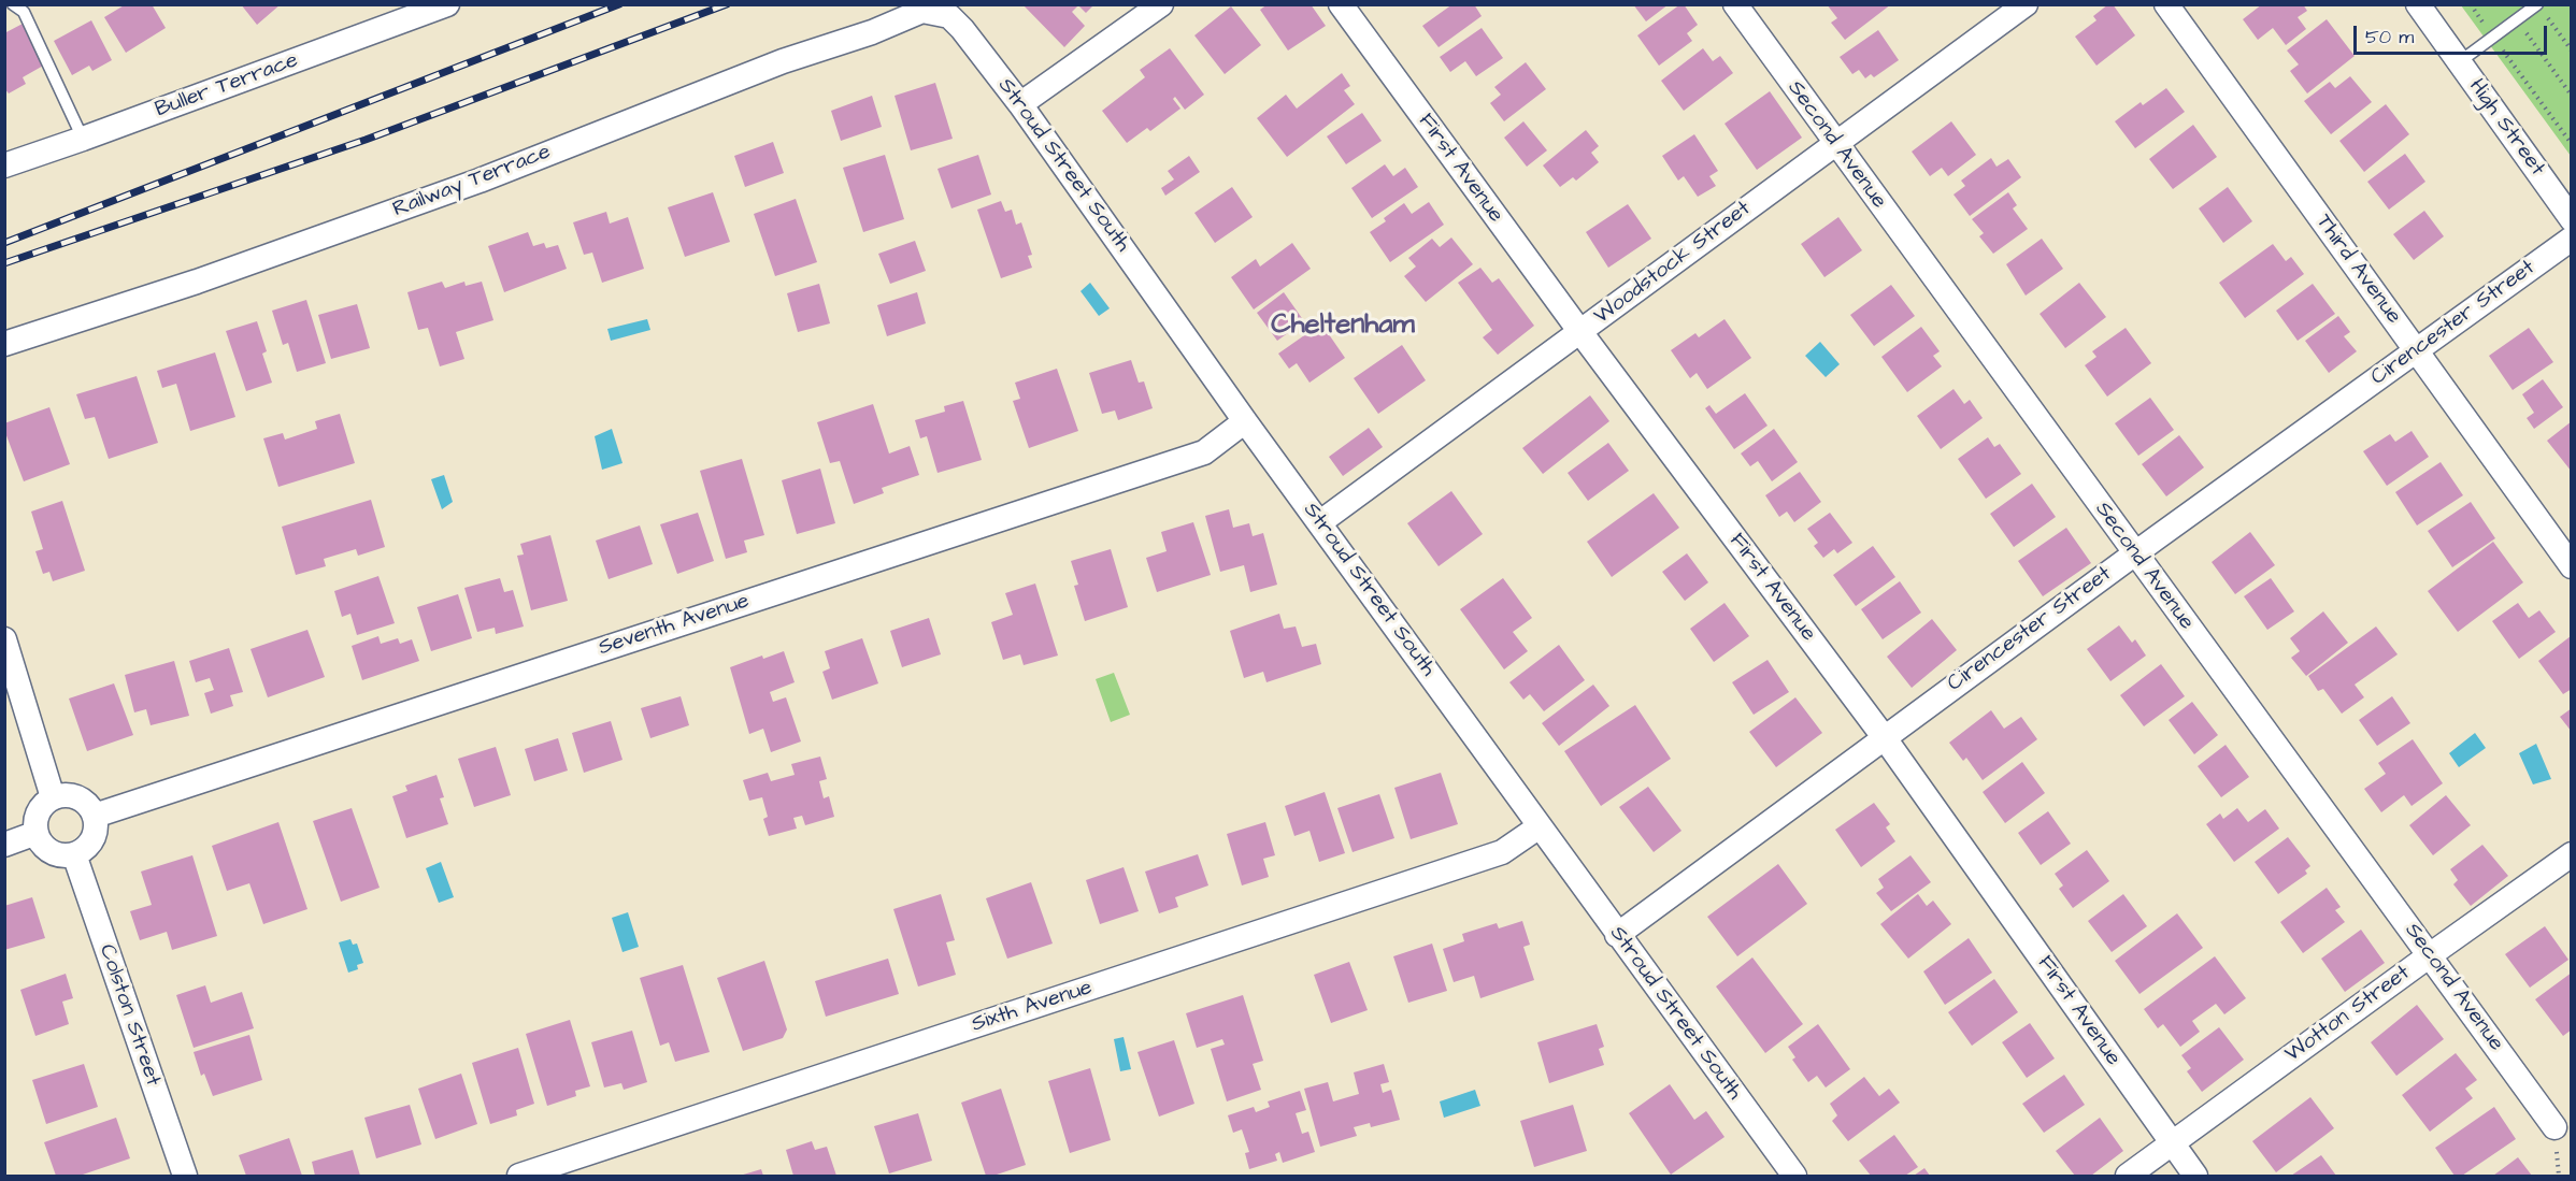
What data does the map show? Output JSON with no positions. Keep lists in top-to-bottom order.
{
  "streets": {
    "street": [
      "Buller Terrace",
      "High Street",
      "Second Avenue",
      "Stroud Street South",
      "First Avenue",
      "Railway Terrace",
      "Woodstock Street",
      "Third Avenue",
      "Cirencester Street",
      "Seventh Avenue",
      "Sixth Avenue",
      "Wotton Street",
      "Colston Street"
    ]
  },
  "crossings": [
    ["Second Avenue", "Woodstock Street"],
    ["Second Avenue", "Cirencester Street"],
    ["Second Avenue", "Wotton Street"],
    ["Stroud Street South", "Railway Terrace"],
    ["Stroud Street South", "Woodstock Street"],
    ["Stroud Street South", "Cirencester Street"],
    ["Stroud Street South", "Seventh Avenue"],
    ["Stroud Street South", "Sixth Avenue"],
    ["First Avenue", "Woodstock Street"],
    ["First Avenue", "Cirencester Street"],
    ["First Avenue", "Wotton Street"],
    ["Third Avenue", "Cirencester Street"],
    ["Seventh Avenue", "Colston Street"]
  ],
  "districts": ["Cheltenham"],
  "scale_bar": "50 m"
}
